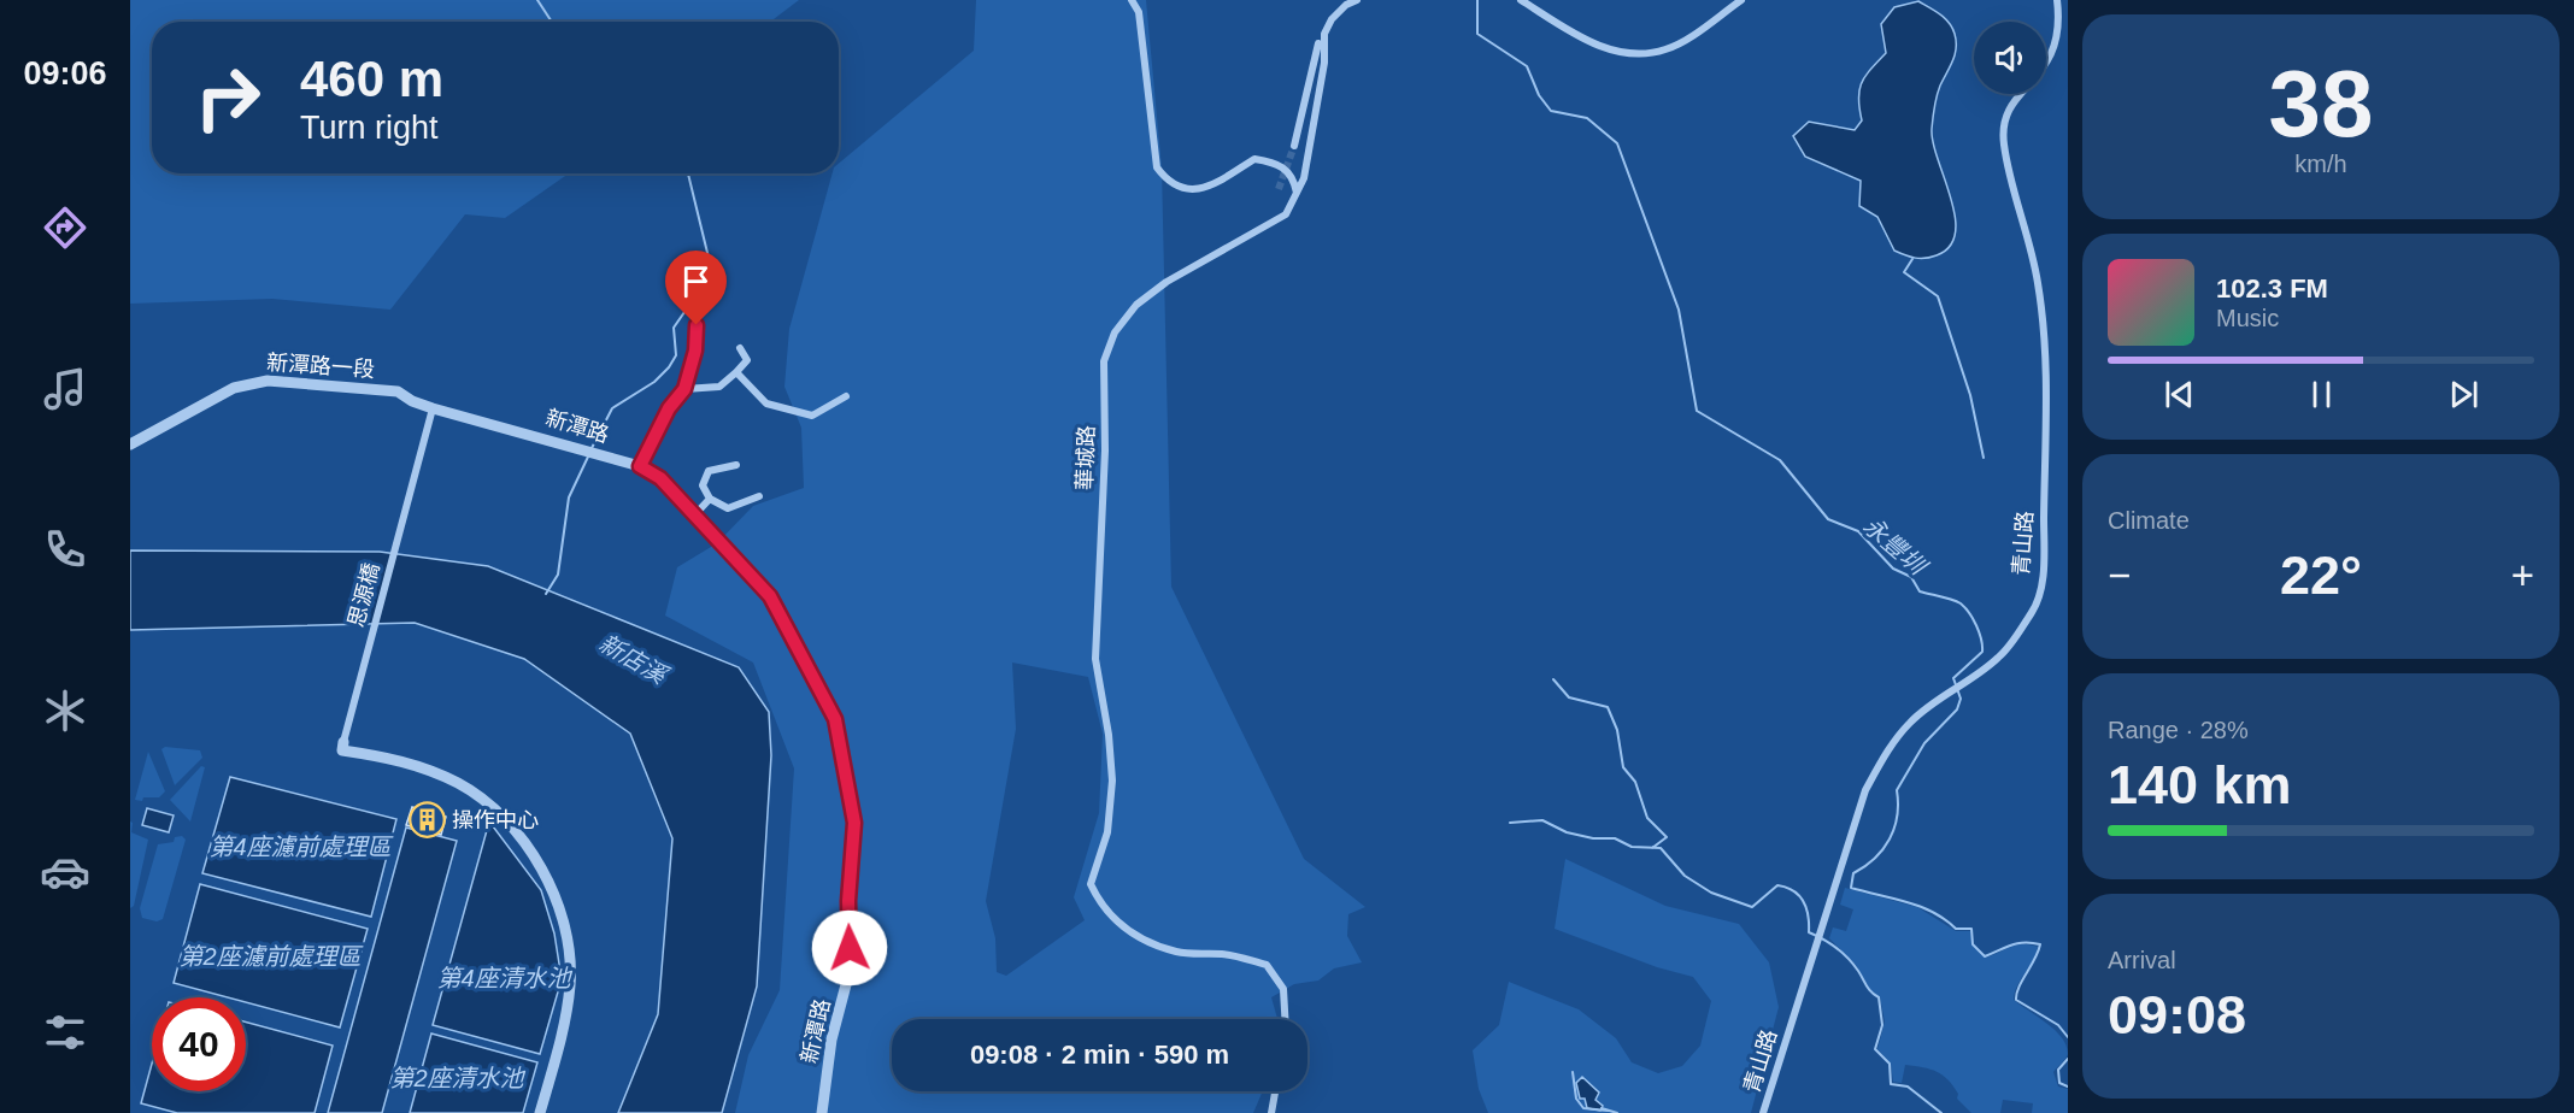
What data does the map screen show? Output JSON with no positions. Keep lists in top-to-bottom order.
{
  "streets": {
    "street": [
      "新潭路一段",
      "新潭路",
      "華城路",
      "青山路",
      "思源橋"
    ]
  },
  "crossings": [
    ["新潭路一段", "新潭路"],
    ["新潭路一段", "思源橋"],
    ["新潭路", "思源橋"]
  ],
  "water": [
    "永豐圳",
    "新店溪",
    "第4座濾前處理區",
    "第2座濾前處理區",
    "第4座清水池",
    "第2座清水池"
  ],
  "places": {
    "building": ["操作中心"]
  },
  "page": {
    "tabs": "09:06",
    "tile": [
      ["38", "km/h"],
      "Climate",
      ["Range · 28%", "140 km"],
      ["Arrival", "09:08"]
    ],
    "turn": ["460 m", "Turn right"],
    "song": ["102.3 FM", "Music"],
    "heat": ["−", "22°", "+"],
    "limit": "40",
    "trip": "09:08 · 2 min · 590 m"
  }
}
